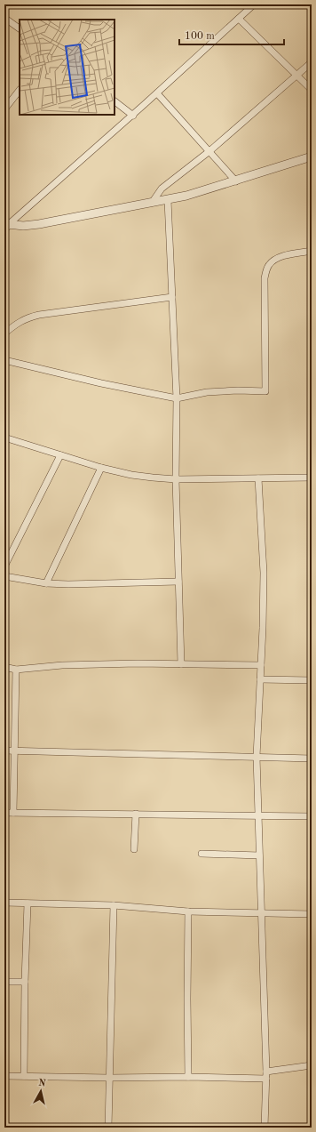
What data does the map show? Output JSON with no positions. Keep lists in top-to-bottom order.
{
  "scale_bar": "100 m",
  "north": "top"
}
